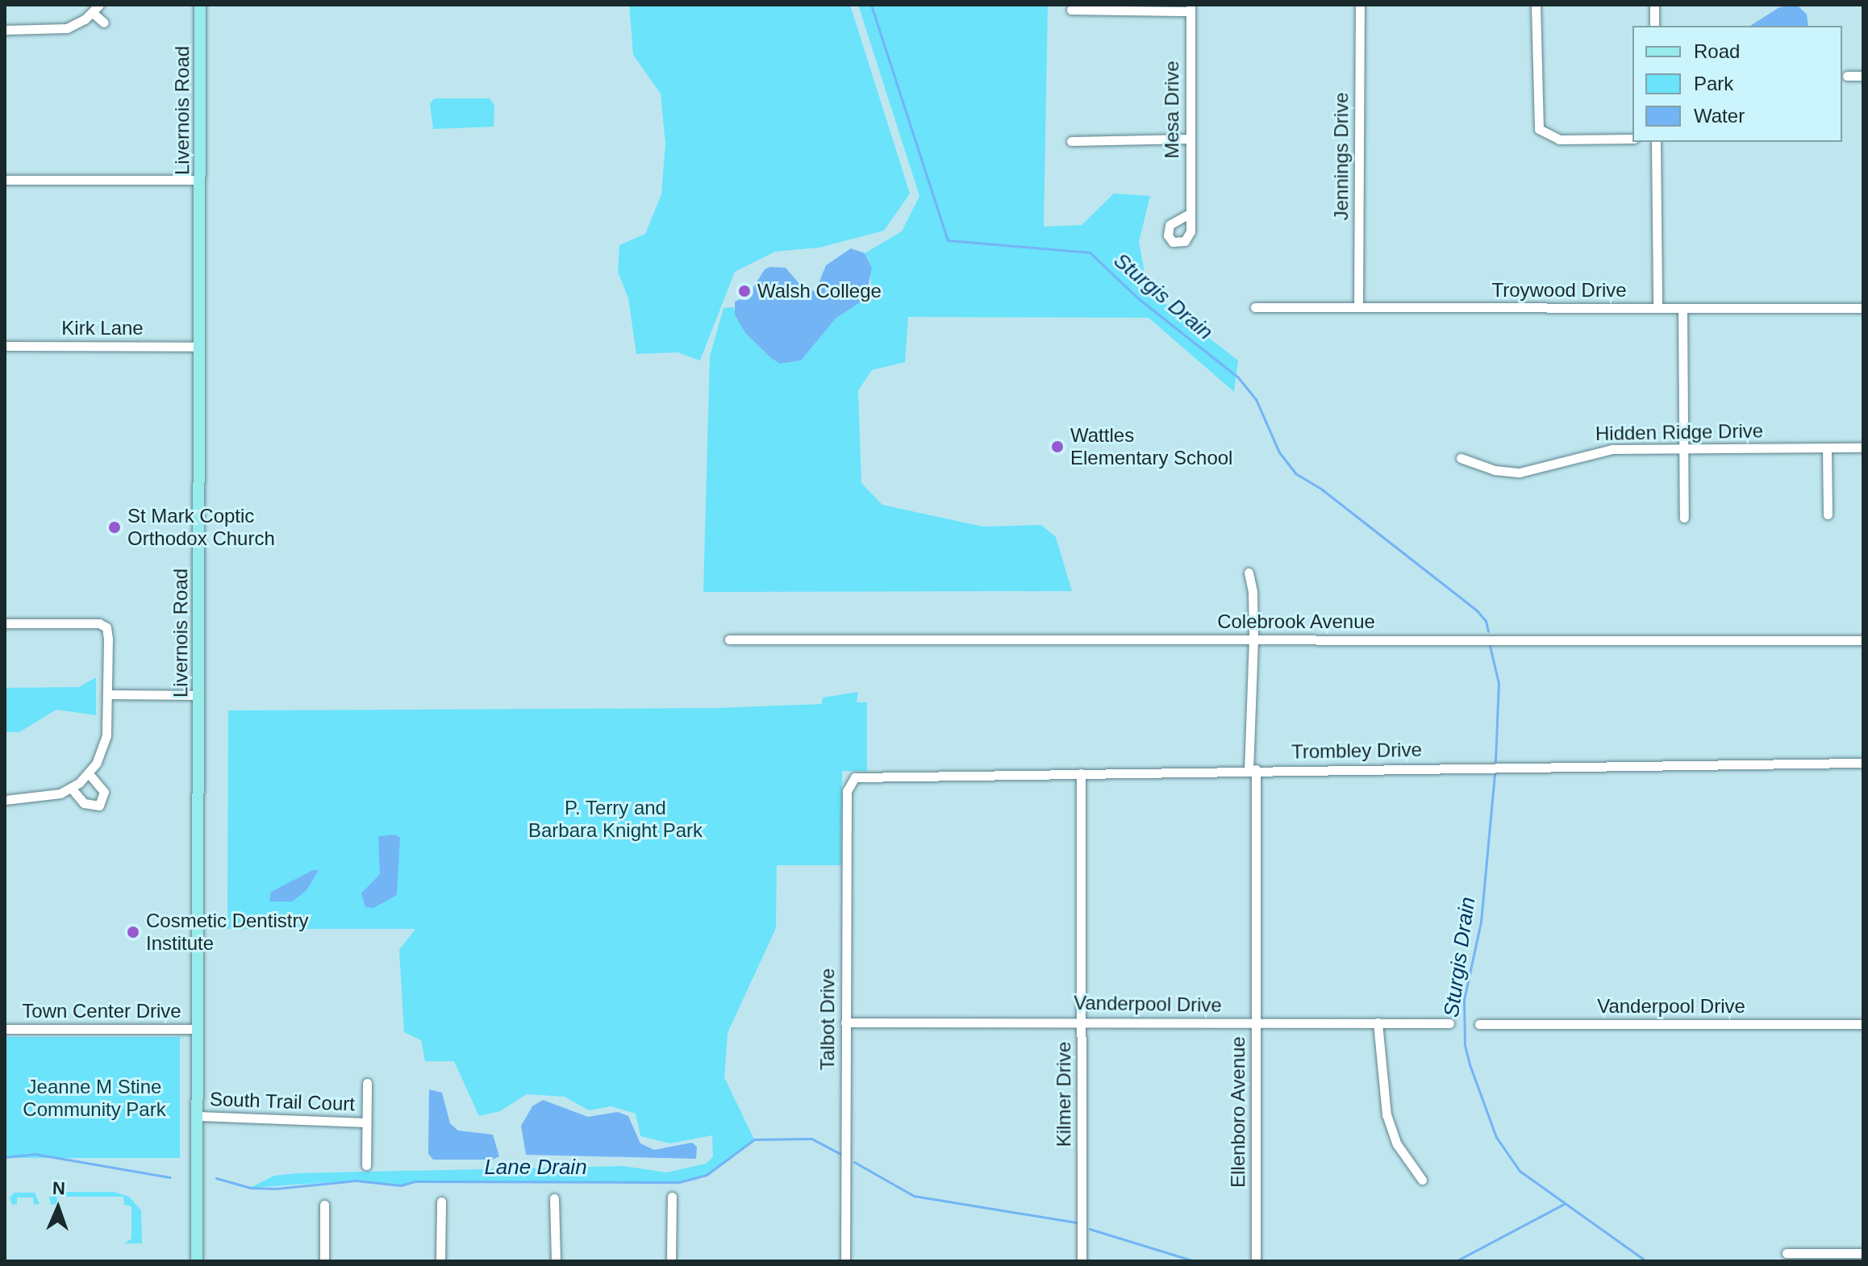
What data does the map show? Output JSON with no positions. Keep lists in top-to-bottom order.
{
  "streets": {
    "main road": ["Livernois Road"],
    "street": [
      "Mesa Drive",
      "Jennings Drive",
      "Troywood Drive",
      "Kirk Lane",
      "Hidden Ridge Drive",
      "Colebrook Avenue",
      "Trombley Drive",
      "Vanderpool Drive",
      "Town Center Drive",
      "Talbot Drive",
      "Kilmer Drive",
      "South Trail Court",
      "Ellenboro Avenue"
    ]
  },
  "crossings": [
    ["Livernois Road", "Kirk Lane"],
    ["Livernois Road", "Town Center Drive"],
    ["Livernois Road", "South Trail Court"],
    ["Jennings Drive", "Troywood Drive"],
    ["Colebrook Avenue", "Ellenboro Avenue"],
    ["Trombley Drive", "Talbot Drive"],
    ["Trombley Drive", "Kilmer Drive"],
    ["Trombley Drive", "Ellenboro Avenue"],
    ["Vanderpool Drive", "Talbot Drive"],
    ["Vanderpool Drive", "Kilmer Drive"],
    ["Vanderpool Drive", "Ellenboro Avenue"]
  ],
  "water": ["Sturgis Drain", "Lane Drain"],
  "parks": ["P. Terry and Barbara Knight Park", "Jeanne M Stine Community Park"],
  "places": [
    "Walsh College",
    "Wattles Elementary School",
    "St Mark Coptic Orthodox Church",
    "Cosmetic Dentistry Institute"
  ],
  "legend": ["Road", "Park", "Water"],
  "north": "top"
}
